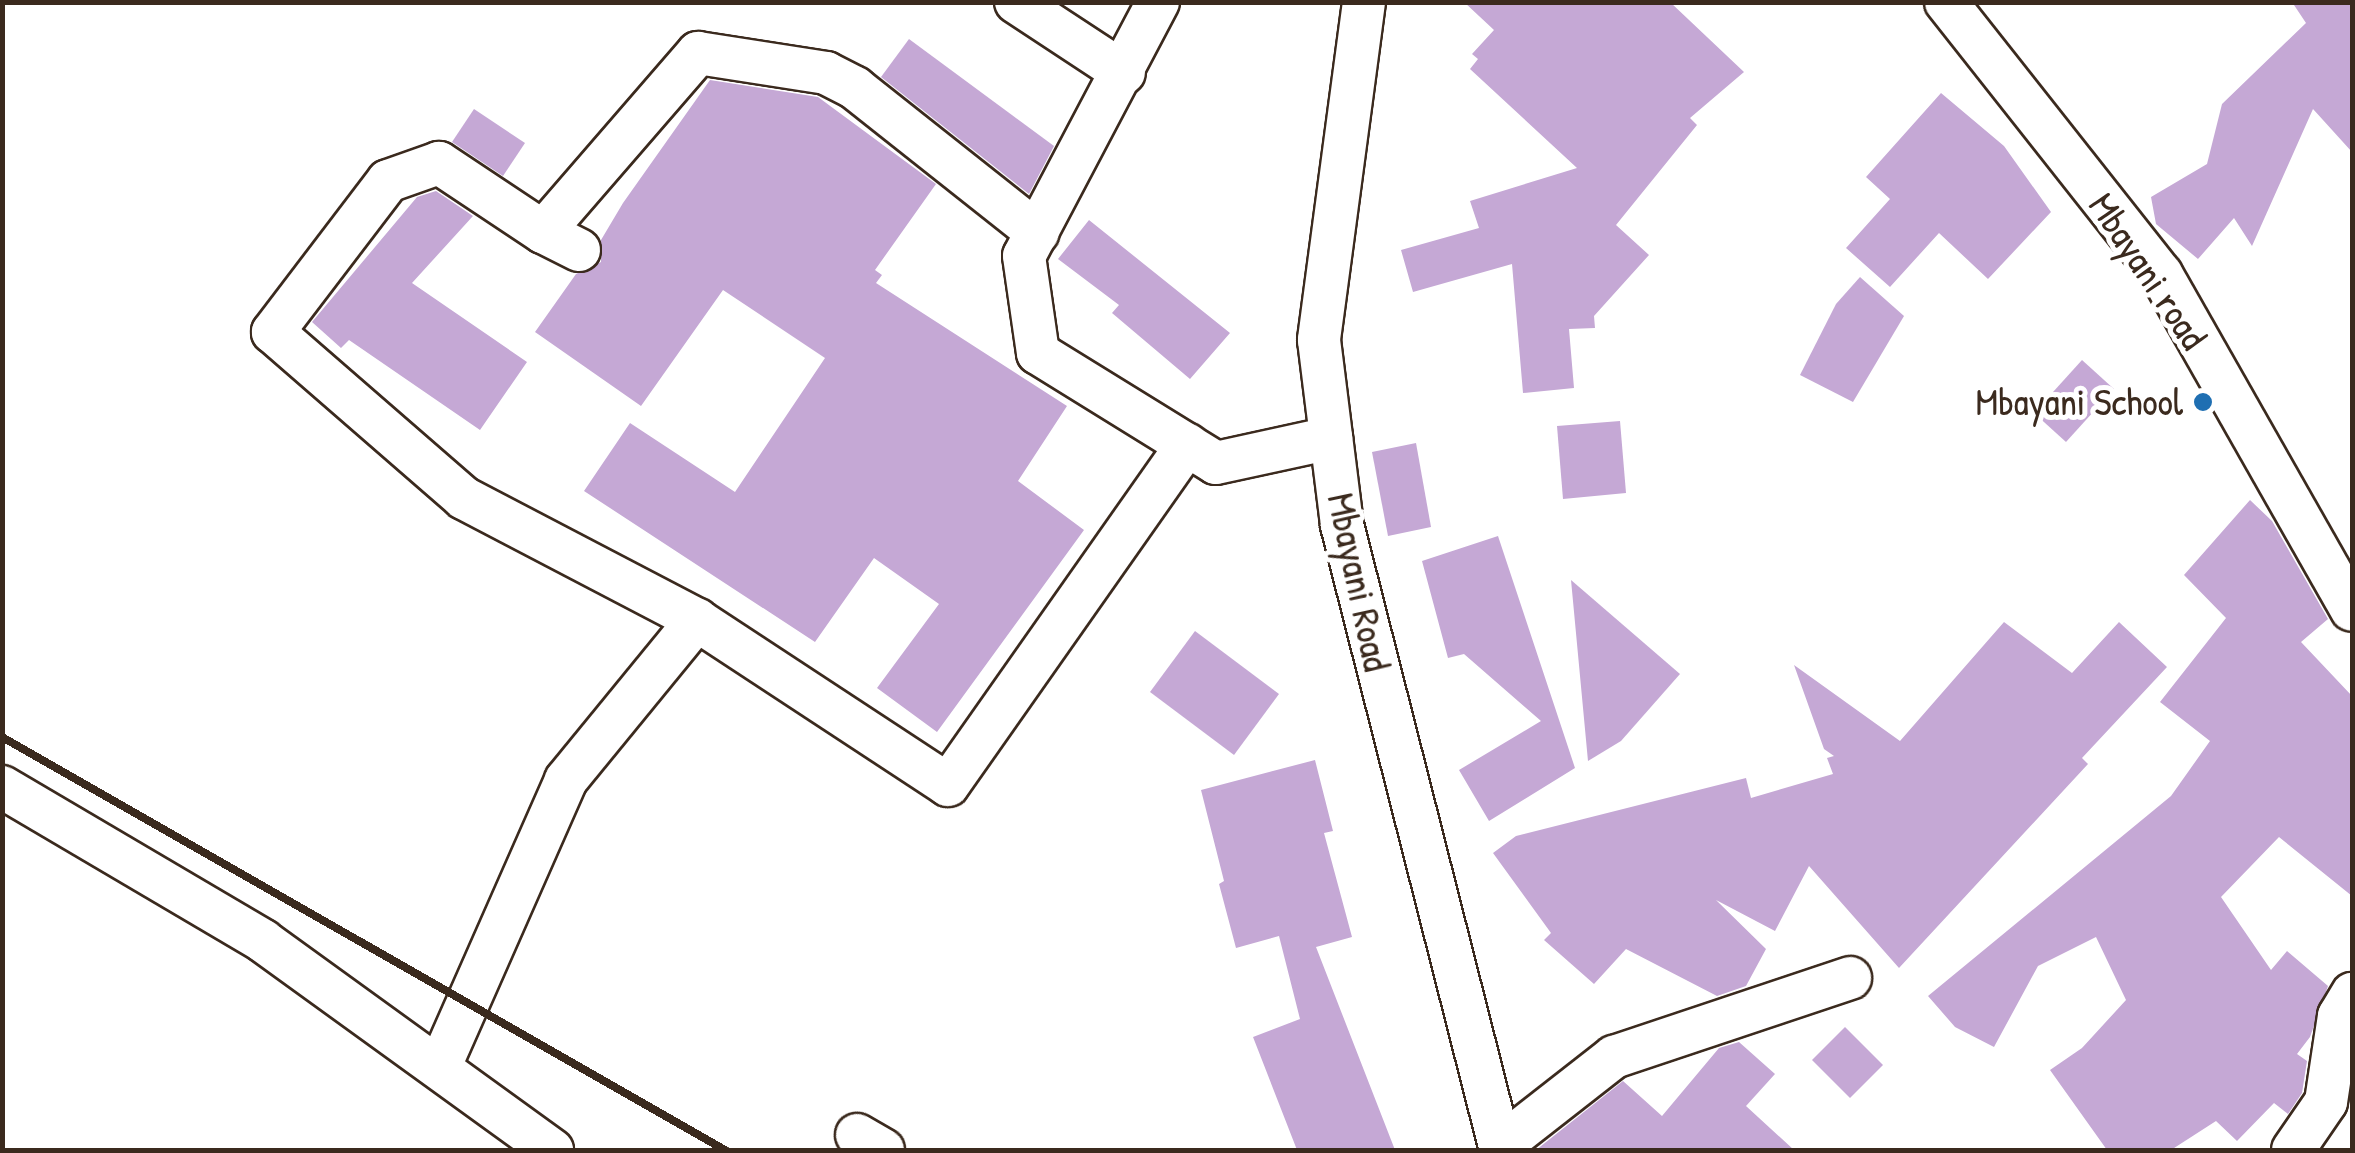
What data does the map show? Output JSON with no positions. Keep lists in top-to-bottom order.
{
  "streets": {
    "street": ["Mbayani road", "Mbayani Road"]
  },
  "places": ["Mbayani School"]
}
